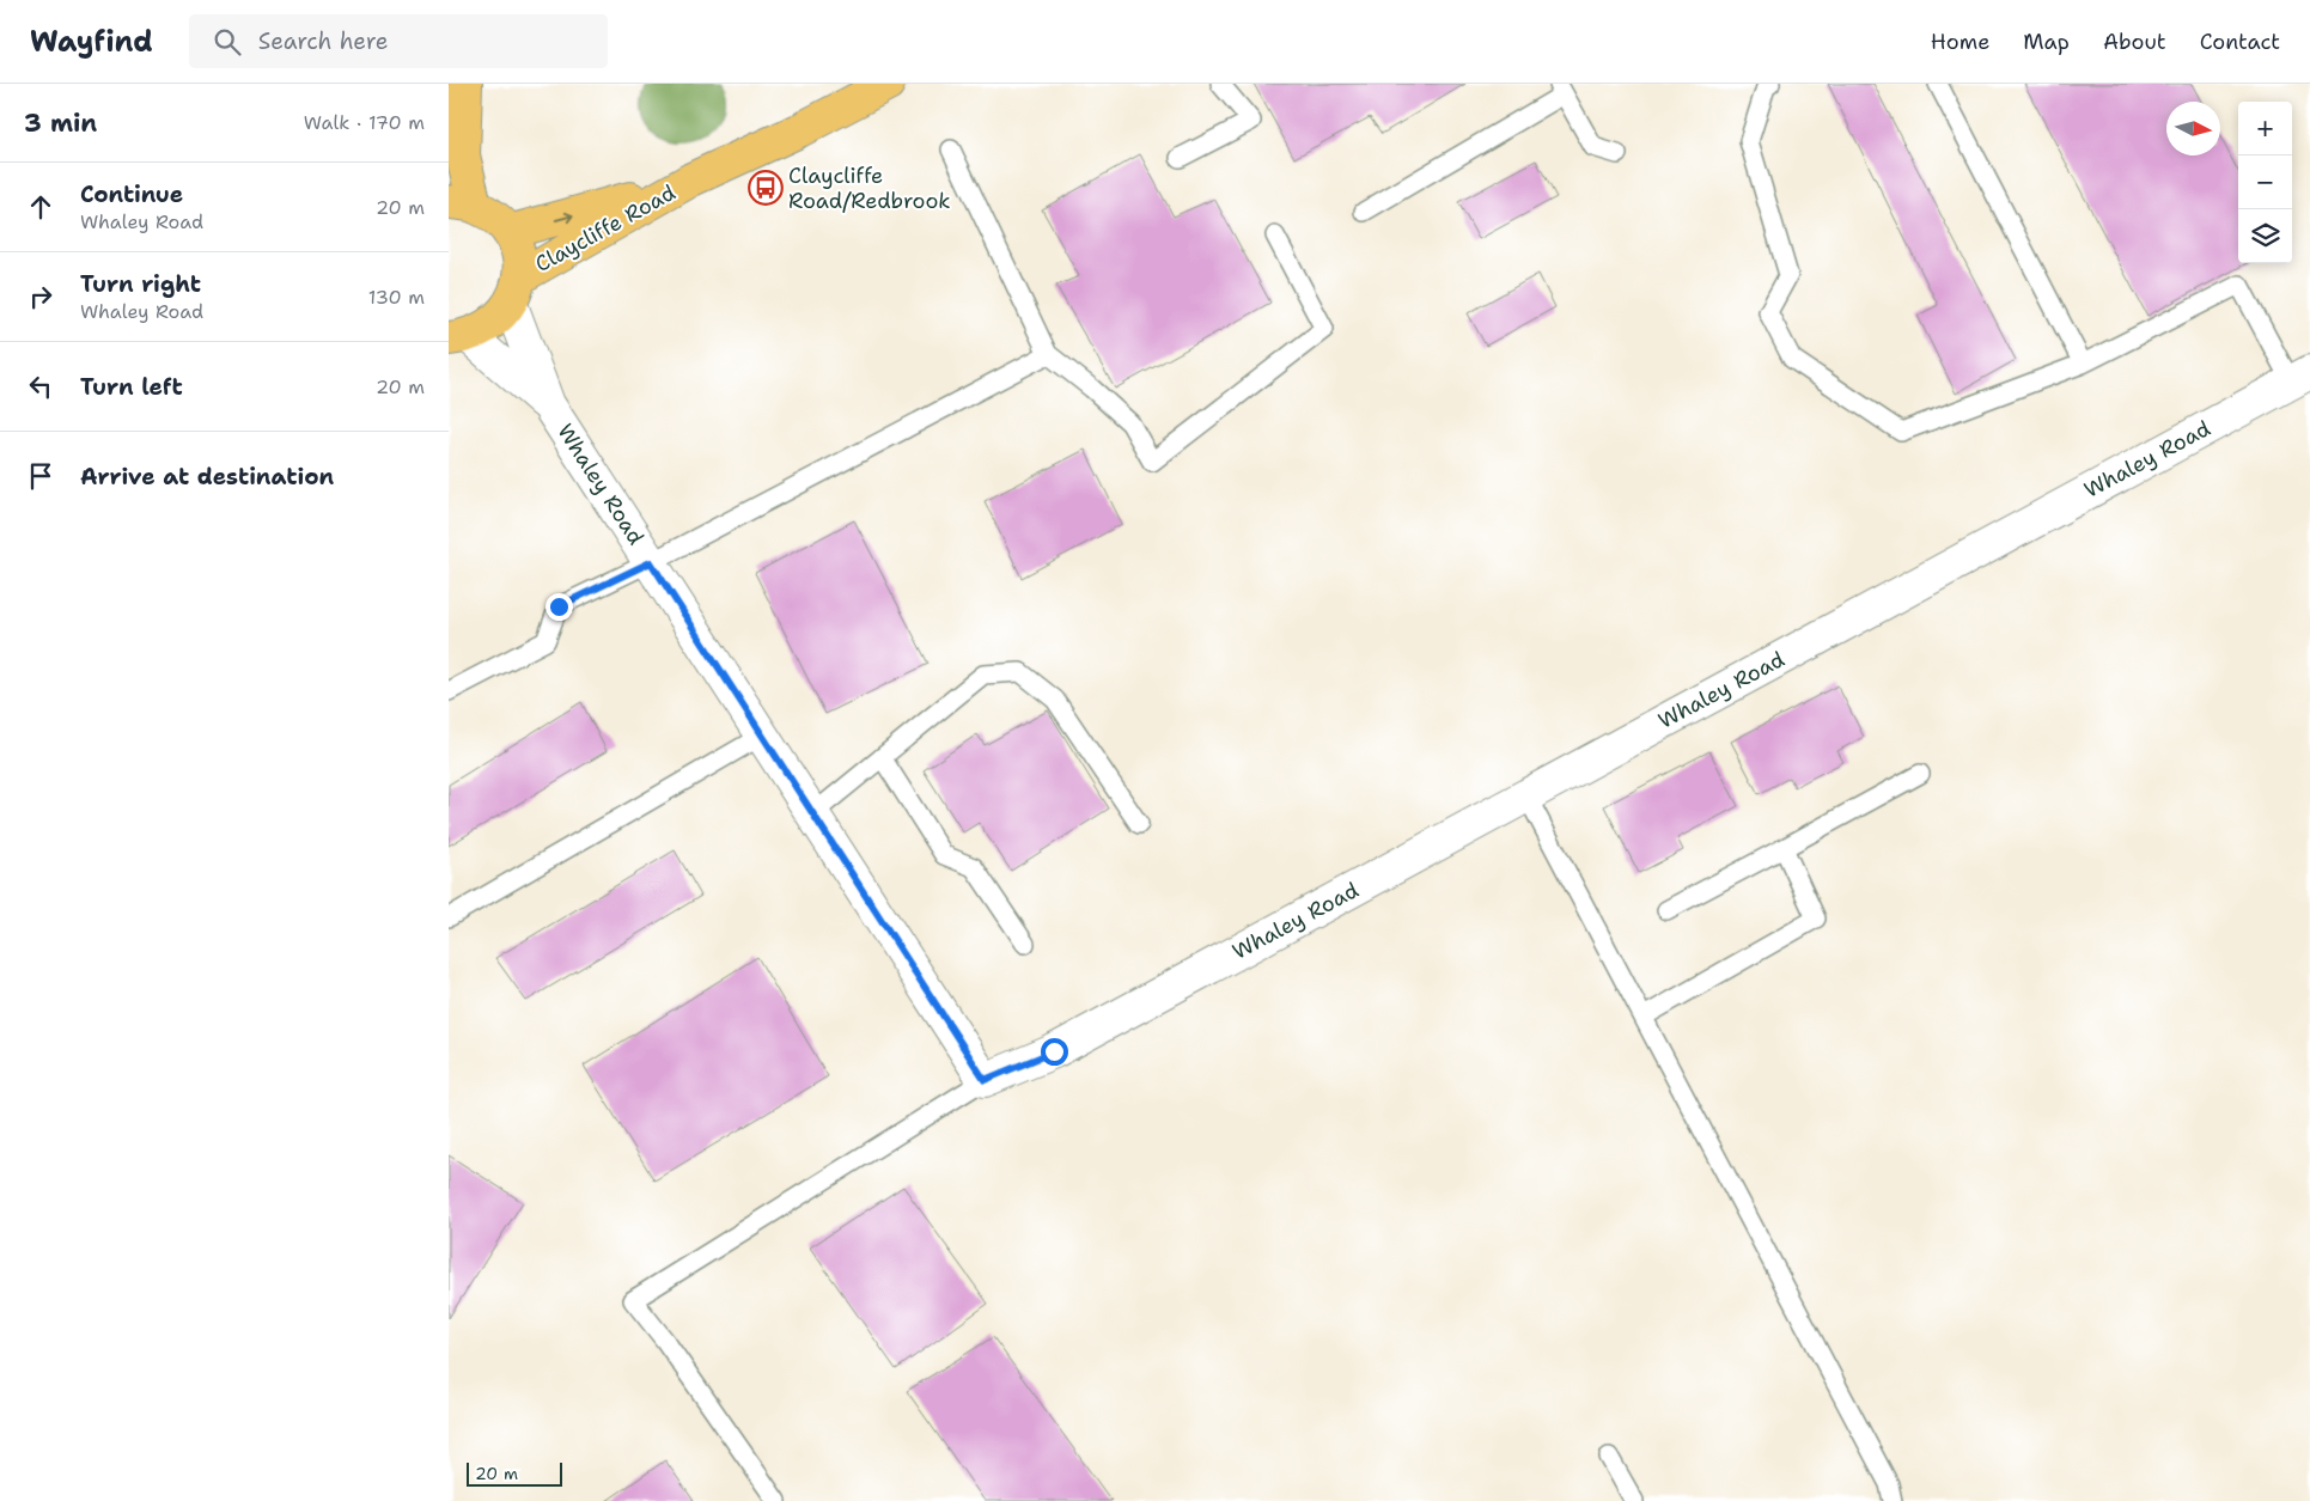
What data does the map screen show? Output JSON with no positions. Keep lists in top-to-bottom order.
{
  "streets": {
    "main road": ["Claycliffe Road"],
    "street": ["Whaley Road"]
  },
  "crossings": [
    ["Claycliffe Road", "Whaley Road"]
  ],
  "places": {
    "bus stop": ["Claycliffe Road/Redbrook"]
  },
  "scale_bar": "20 m",
  "north": "right",
  "page": {
    "header": "Wayfind",
    "search": "Search here",
    "nav": [
      "Home",
      "Map",
      "About",
      "Contact"
    ],
    "heading": ["3 min", "Walk · 170 m"],
    "map_buttons": ["+", "−"],
    "list": [
      ["Continue", "Whaley Road", "20 m"],
      ["Turn right", "Whaley Road", "130 m"],
      ["Turn left", "20 m"],
      "Arrive at destination"
    ],
    "scale": "20 m"
  }
}
